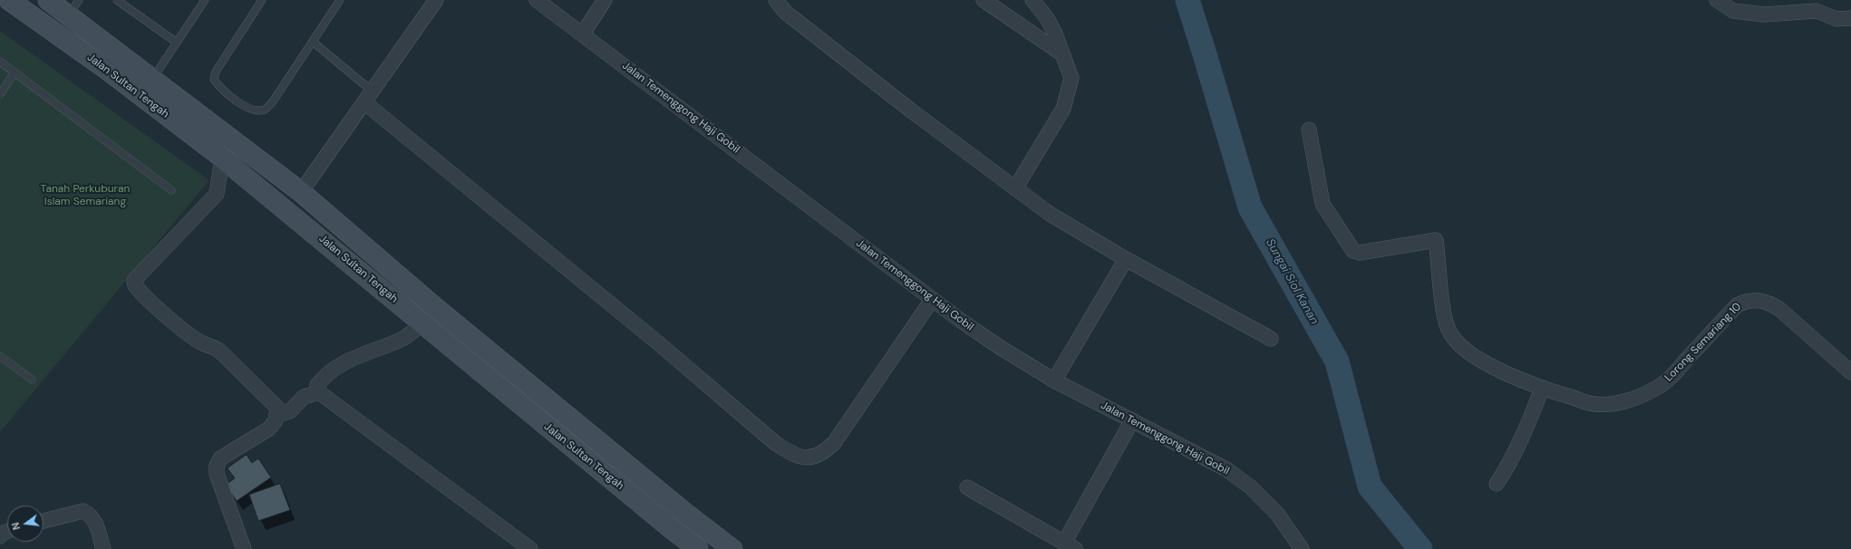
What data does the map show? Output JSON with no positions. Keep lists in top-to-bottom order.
{
  "streets": {
    "main road": ["Jalan Sultan Tengah"],
    "street": ["Jalan Temenggong Haji Gobil", "Lorong Semariang 10"]
  },
  "water": ["Sungai Siol Kanan"],
  "parks": ["Tanah Perkuburan Islam Semariang"],
  "north": "left"
}
